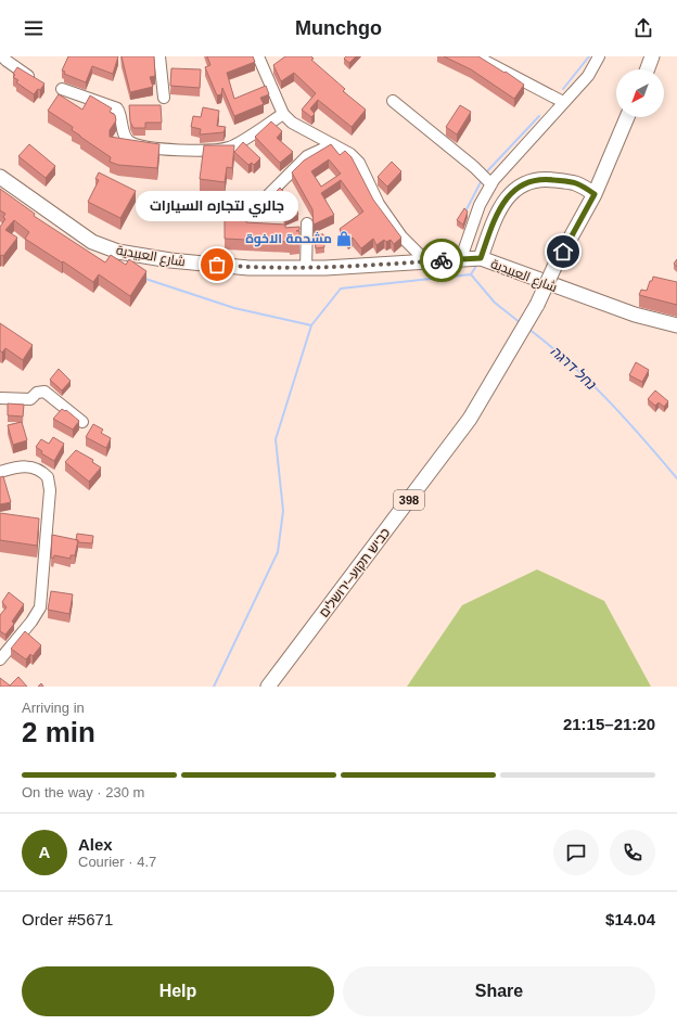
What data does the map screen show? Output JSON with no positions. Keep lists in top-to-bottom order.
{
  "streets": {
    "main road": ["شارع العبيدية", "398", "כביש תקוע–ירושלים"]
  },
  "crossings": [
    ["398", "כביש תקוע–ירושלים"]
  ],
  "water": ["נחל דרגה"],
  "places": {
    "shop": ["مشحمة الاخوة"],
    "other": ["جالري لتجاره السيارات"]
  },
  "north": "bottom left",
  "page": {
    "header": "Munchgo",
    "bubble": "جالري لتجاره السيارات",
    "heading": ["2 min", "Arriving in", "21:15–21:20"],
    "panel": [
      "Alex",
      "Courier · 4.7",
      "Order #5671",
      "$14.04"
    ],
    "bar": "On the way · 230 m",
    "round": "A",
    "buttons": ["Help", "Share"]
  }
}
